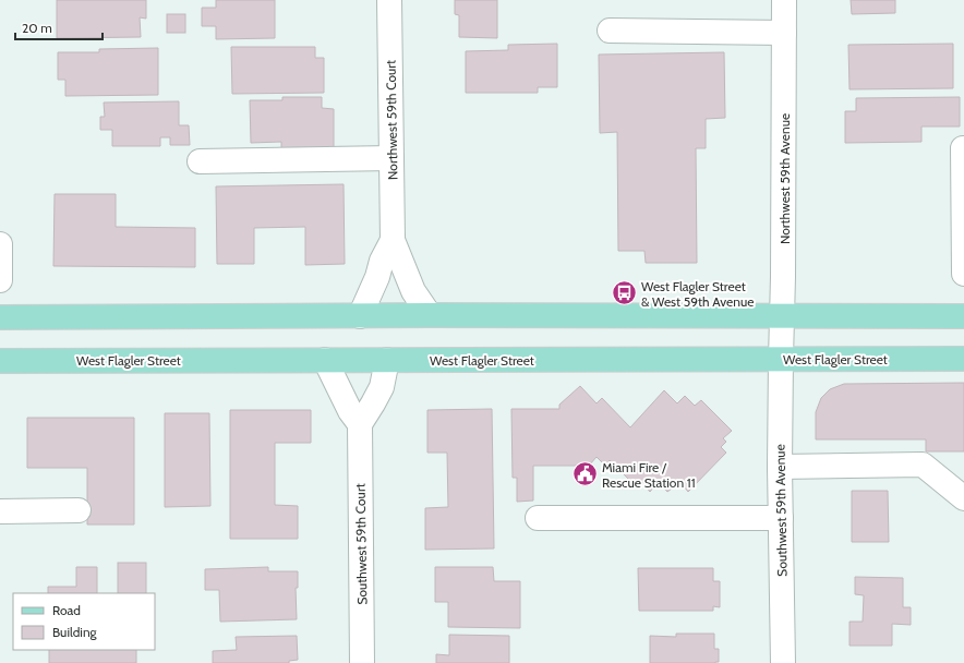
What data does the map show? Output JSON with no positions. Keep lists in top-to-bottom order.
{
  "streets": {
    "main road": ["West Flagler Street"],
    "street": [
      "Northwest 59th Court",
      "Northwest 59th Avenue",
      "Southwest 59th Avenue",
      "Southwest 59th Court"
    ]
  },
  "crossings": [
    ["Northwest 59th Avenue", "West Flagler Street"],
    ["Northwest 59th Avenue", "Southwest 59th Avenue"],
    ["West Flagler Street", "Southwest 59th Avenue"]
  ],
  "places": {
    "bus stop": ["West Flagler Street & West 59th Avenue"],
    "public building": ["Miami Fire / Rescue Station 11"]
  },
  "legend": ["Road", "Building"],
  "scale_bar": "20 m"
}
